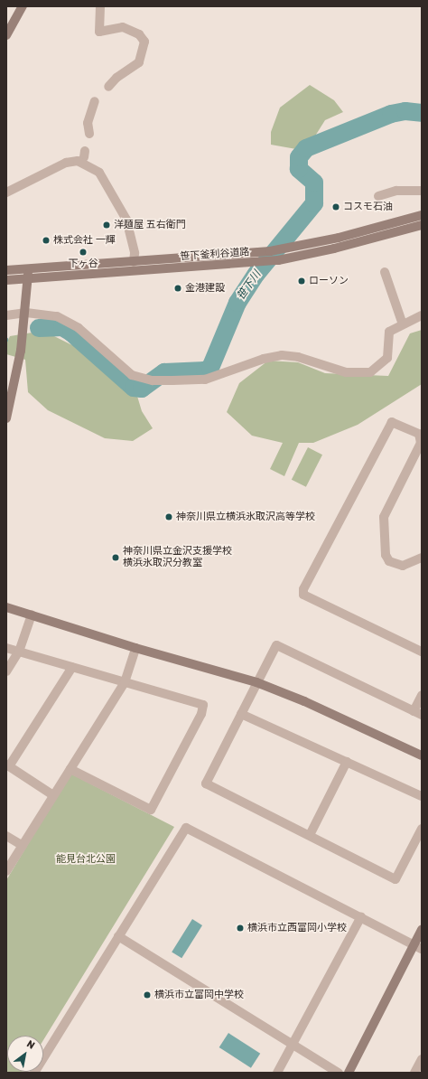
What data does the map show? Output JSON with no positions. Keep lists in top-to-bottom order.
{
  "streets": {
    "street": ["笹下釜利谷道路"]
  },
  "water": ["笹下川"],
  "parks": ["能見台北公園"],
  "places": [
    "コスモ石油",
    "洋麺屋 五右衛門",
    "株式会社 一輝",
    "下ヶ谷",
    "ローソン",
    "金港建設",
    "神奈川県立横浜氷取沢高等学校",
    "神奈川県立金沢支援学校 横浜氷取沢分教室",
    "横浜市立西富岡小学校",
    "横浜市立富岡中学校"
  ],
  "north": "top right"
}
